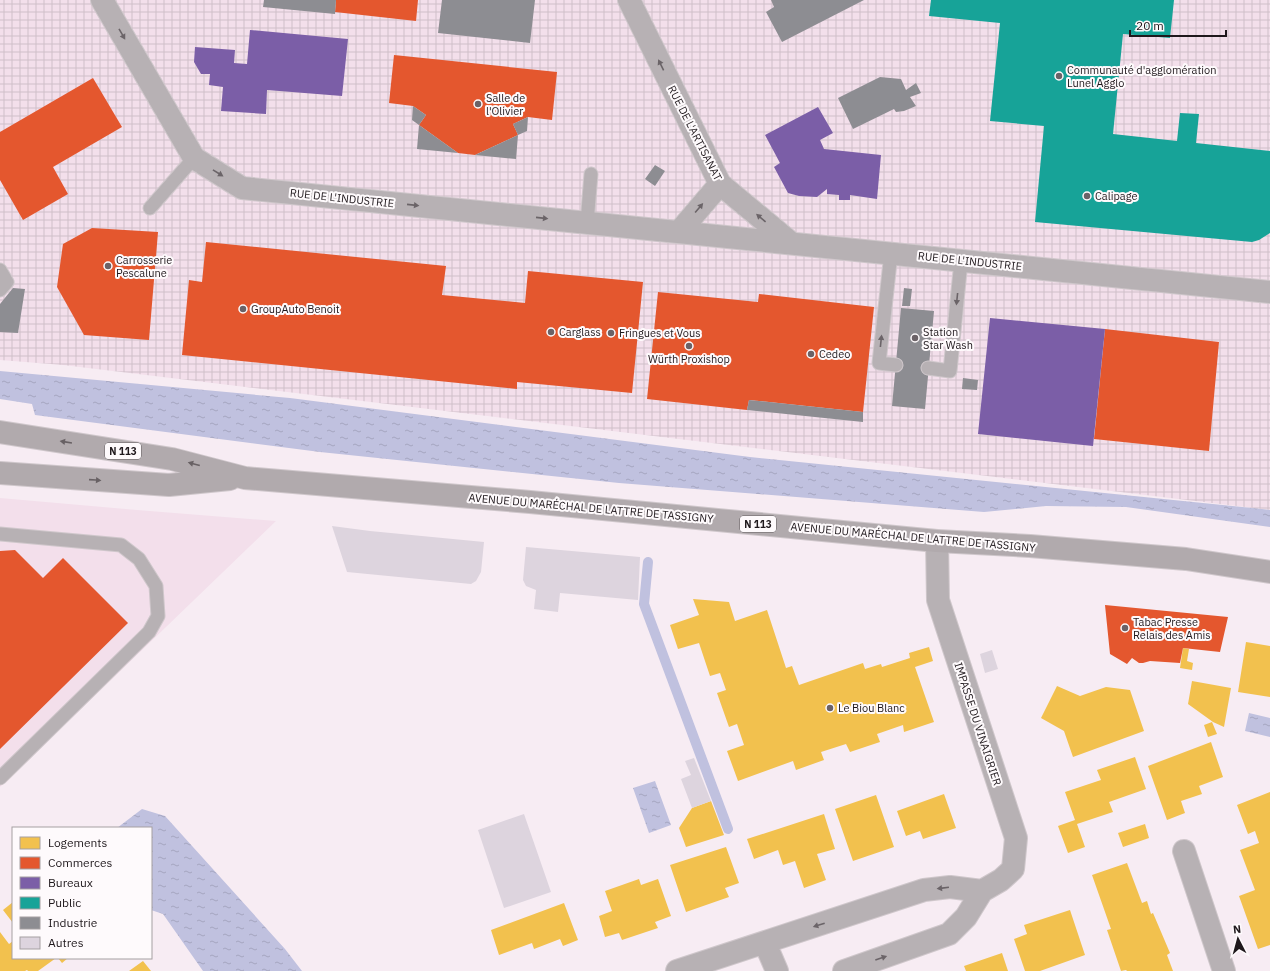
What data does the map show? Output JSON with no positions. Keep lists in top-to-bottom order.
{
  "streets": {
    "main road": ["N 113", "AVENUE DU MARÉCHAL DE LATTRE DE TASSIGNY"],
    "street": ["RUE DE L'ARTISANAT", "RUE DE L'INDUSTRIE", "IMPASSE DU VINAIGRIER"]
  },
  "crossings": [
    ["RUE DE L'ARTISANAT", "RUE DE L'INDUSTRIE"],
    ["AVENUE DU MARÉCHAL DE LATTRE DE TASSIGNY", "IMPASSE DU VINAIGRIER"]
  ],
  "one_way": ["RUE DE L'ARTISANAT", "RUE DE L'INDUSTRIE"],
  "places": [
    "Communauté d'agglomération Lunel Agglo",
    "Salle de l'Olivier",
    "Calipage",
    "Carrosserie Pescalune",
    "GroupAuto Benoit",
    "Carglass",
    "Fringues et Vous",
    "Station Star Wash",
    "Würth Proxishop",
    "Cedeo",
    "Tabac Presse Relais des Amis",
    "Le Biou Blanc"
  ],
  "legend": [
    "Logements",
    "Commerces",
    "Bureaux",
    "Public",
    "Industrie",
    "Autres"
  ],
  "scale_bar": "20 m",
  "north": "top"
}
